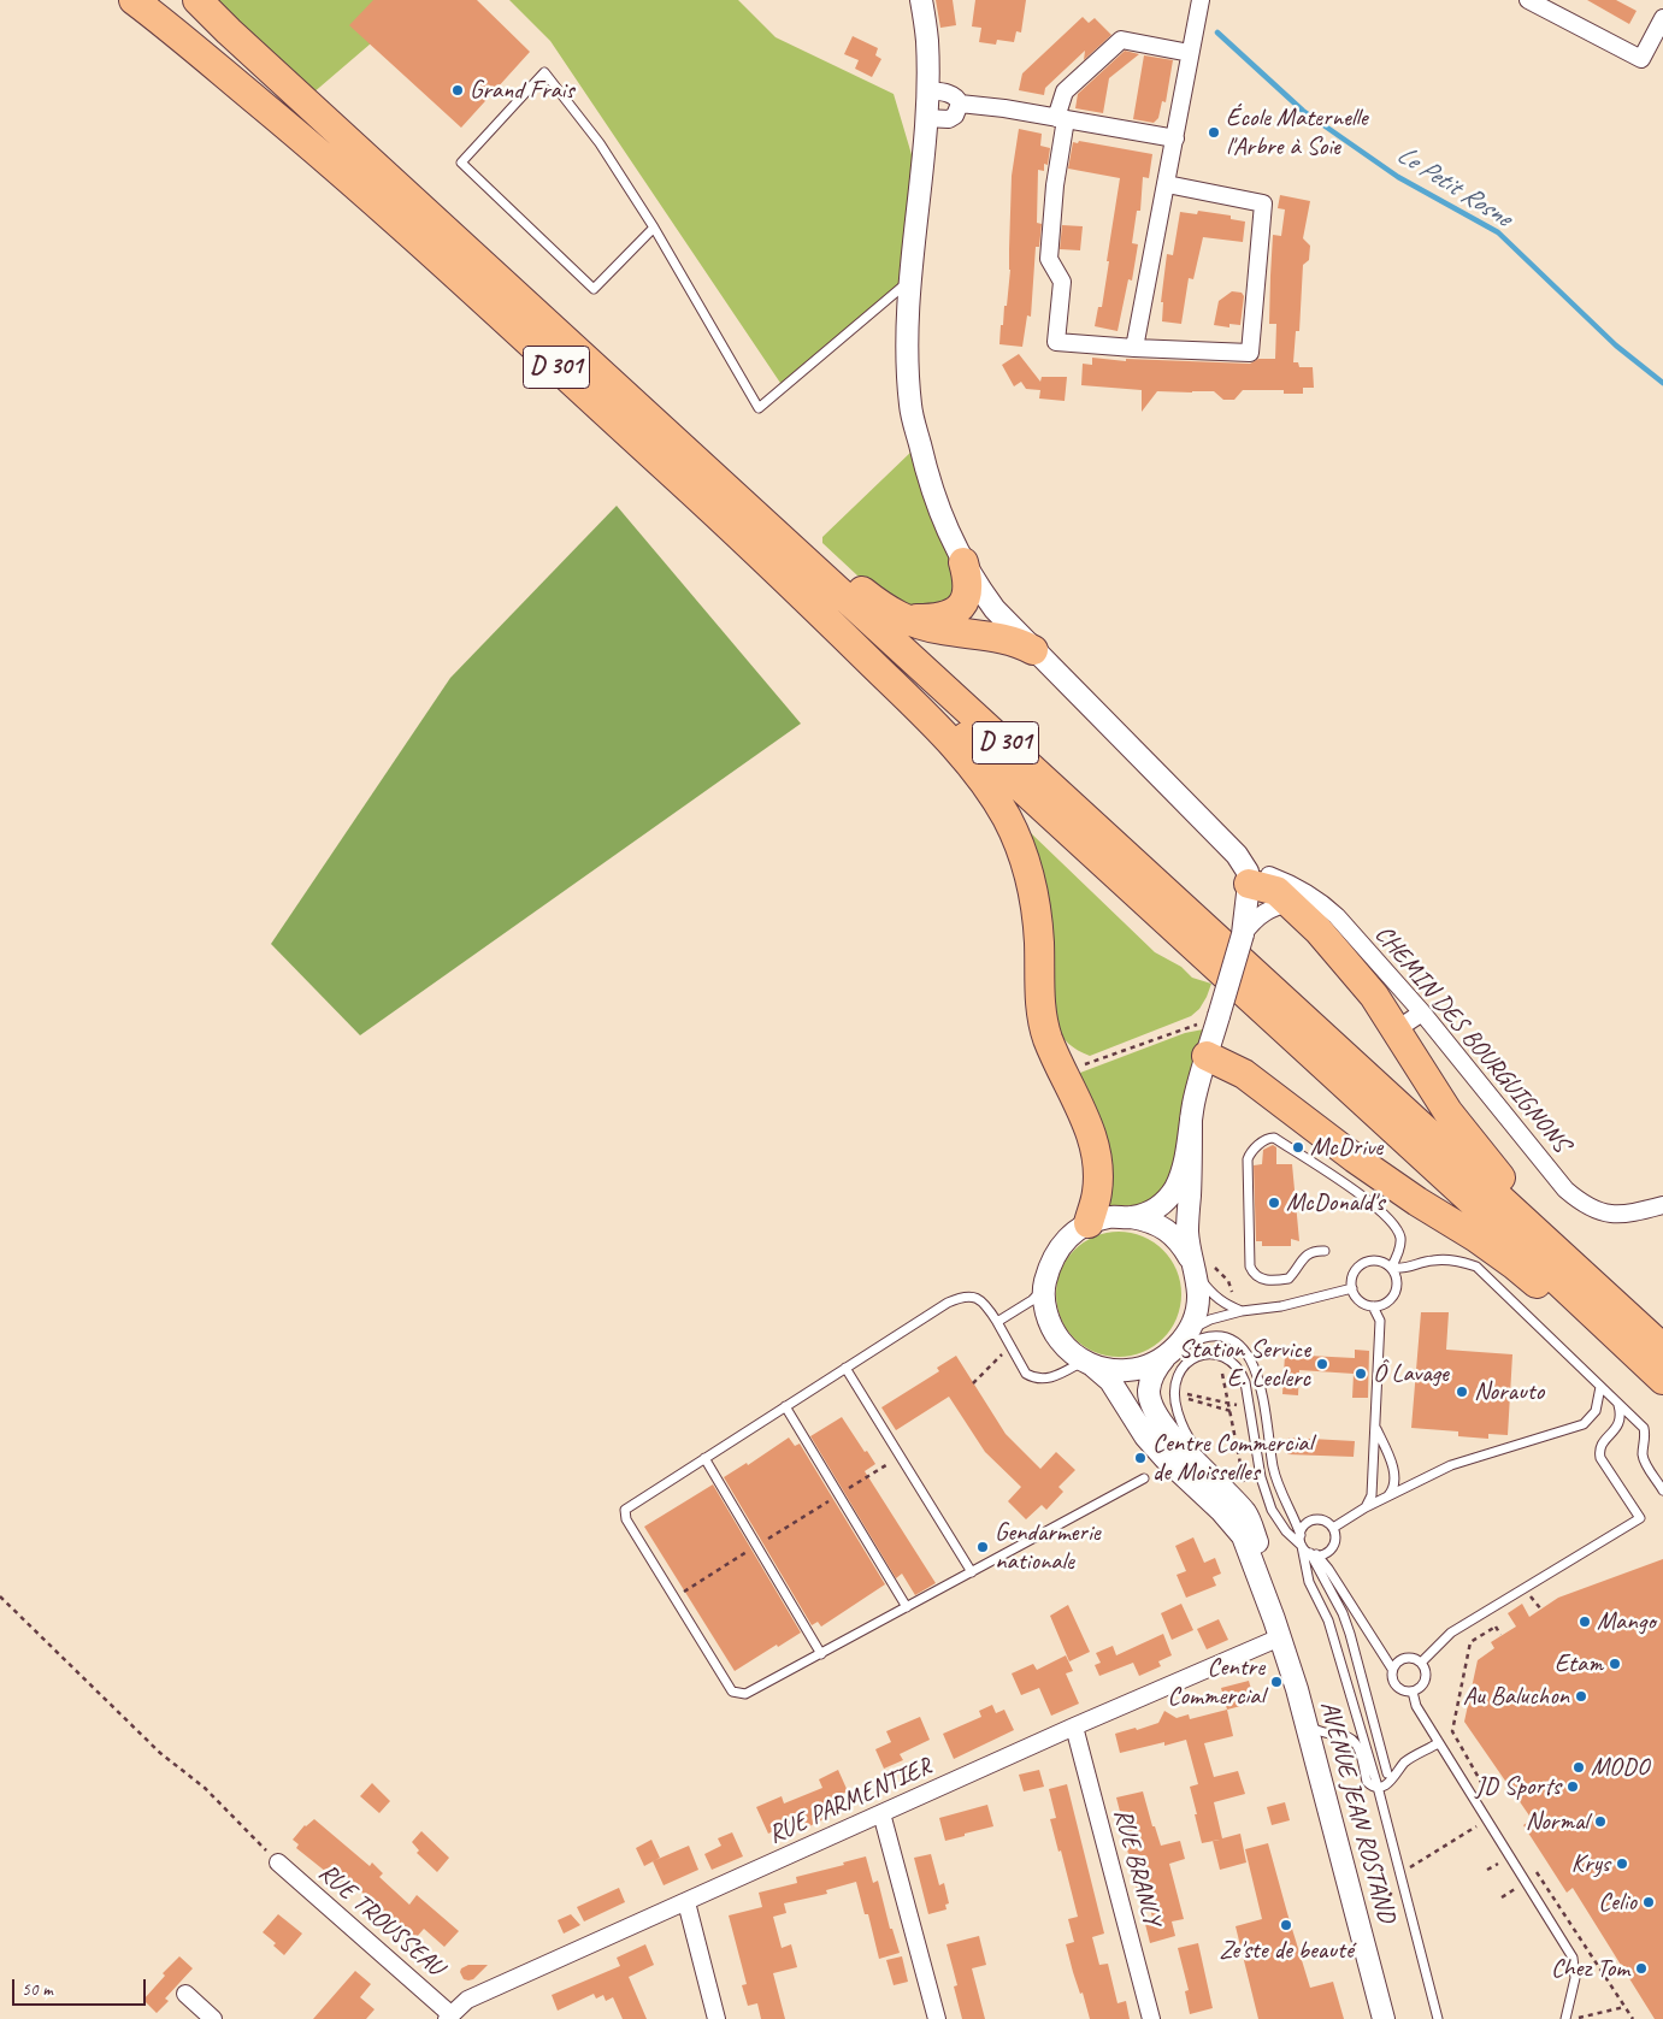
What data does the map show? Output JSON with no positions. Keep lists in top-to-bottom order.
{
  "streets": {
    "highway": ["D 301"],
    "street": [
      "CHEMIN DES BOURGUIGNONS",
      "RUE PARMENTIER",
      "AVENUE JEAN ROSTAND",
      "RUE BRANLY",
      "RUE TROUSSEAU"
    ]
  },
  "crossings": [
    ["RUE PARMENTIER", "AVENUE JEAN ROSTAND"],
    ["RUE PARMENTIER", "RUE BRANLY"],
    ["RUE PARMENTIER", "RUE TROUSSEAU"]
  ],
  "water": ["Le Petit Rosne"],
  "places": [
    "Grand Frais",
    "École Maternelle l'Arbre à Soie",
    "McDrive",
    "McDonald's",
    "Station Service E. Leclerc",
    "Ô Lavage",
    "Norauto",
    "Centre Commercial de Moisselles",
    "Gendarmerie nationale",
    "Mango",
    "Etam",
    "Centre Commercial",
    "Au Baluchon",
    "MODO",
    "JD Sports",
    "Normal",
    "Krys",
    "Celio",
    "Ze'ste de beauté",
    "Chez Tom"
  ],
  "scale_bar": "50 m"
}
